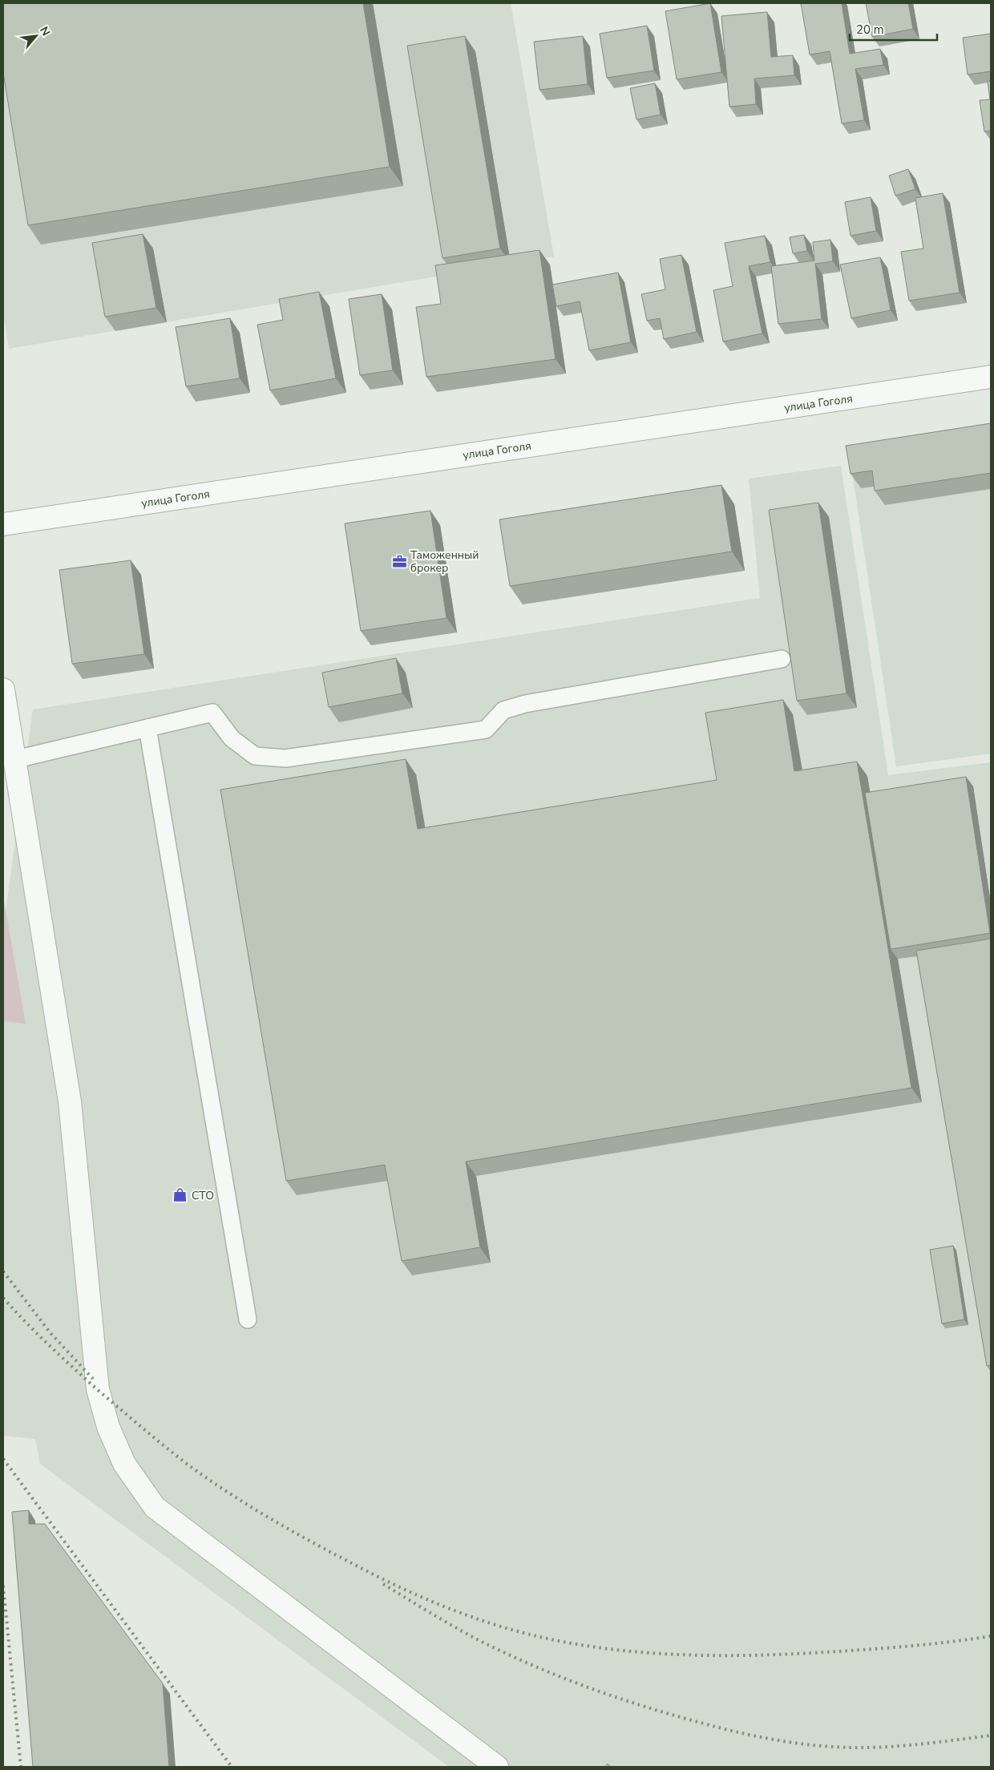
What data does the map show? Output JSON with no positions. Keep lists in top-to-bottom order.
{
  "streets": {
    "street": ["улица Гоголя"]
  },
  "places": {
    "office": ["Таможенный брокер"],
    "shop": ["СТО"]
  },
  "scale_bar": "20 m",
  "north": "top right"
}
